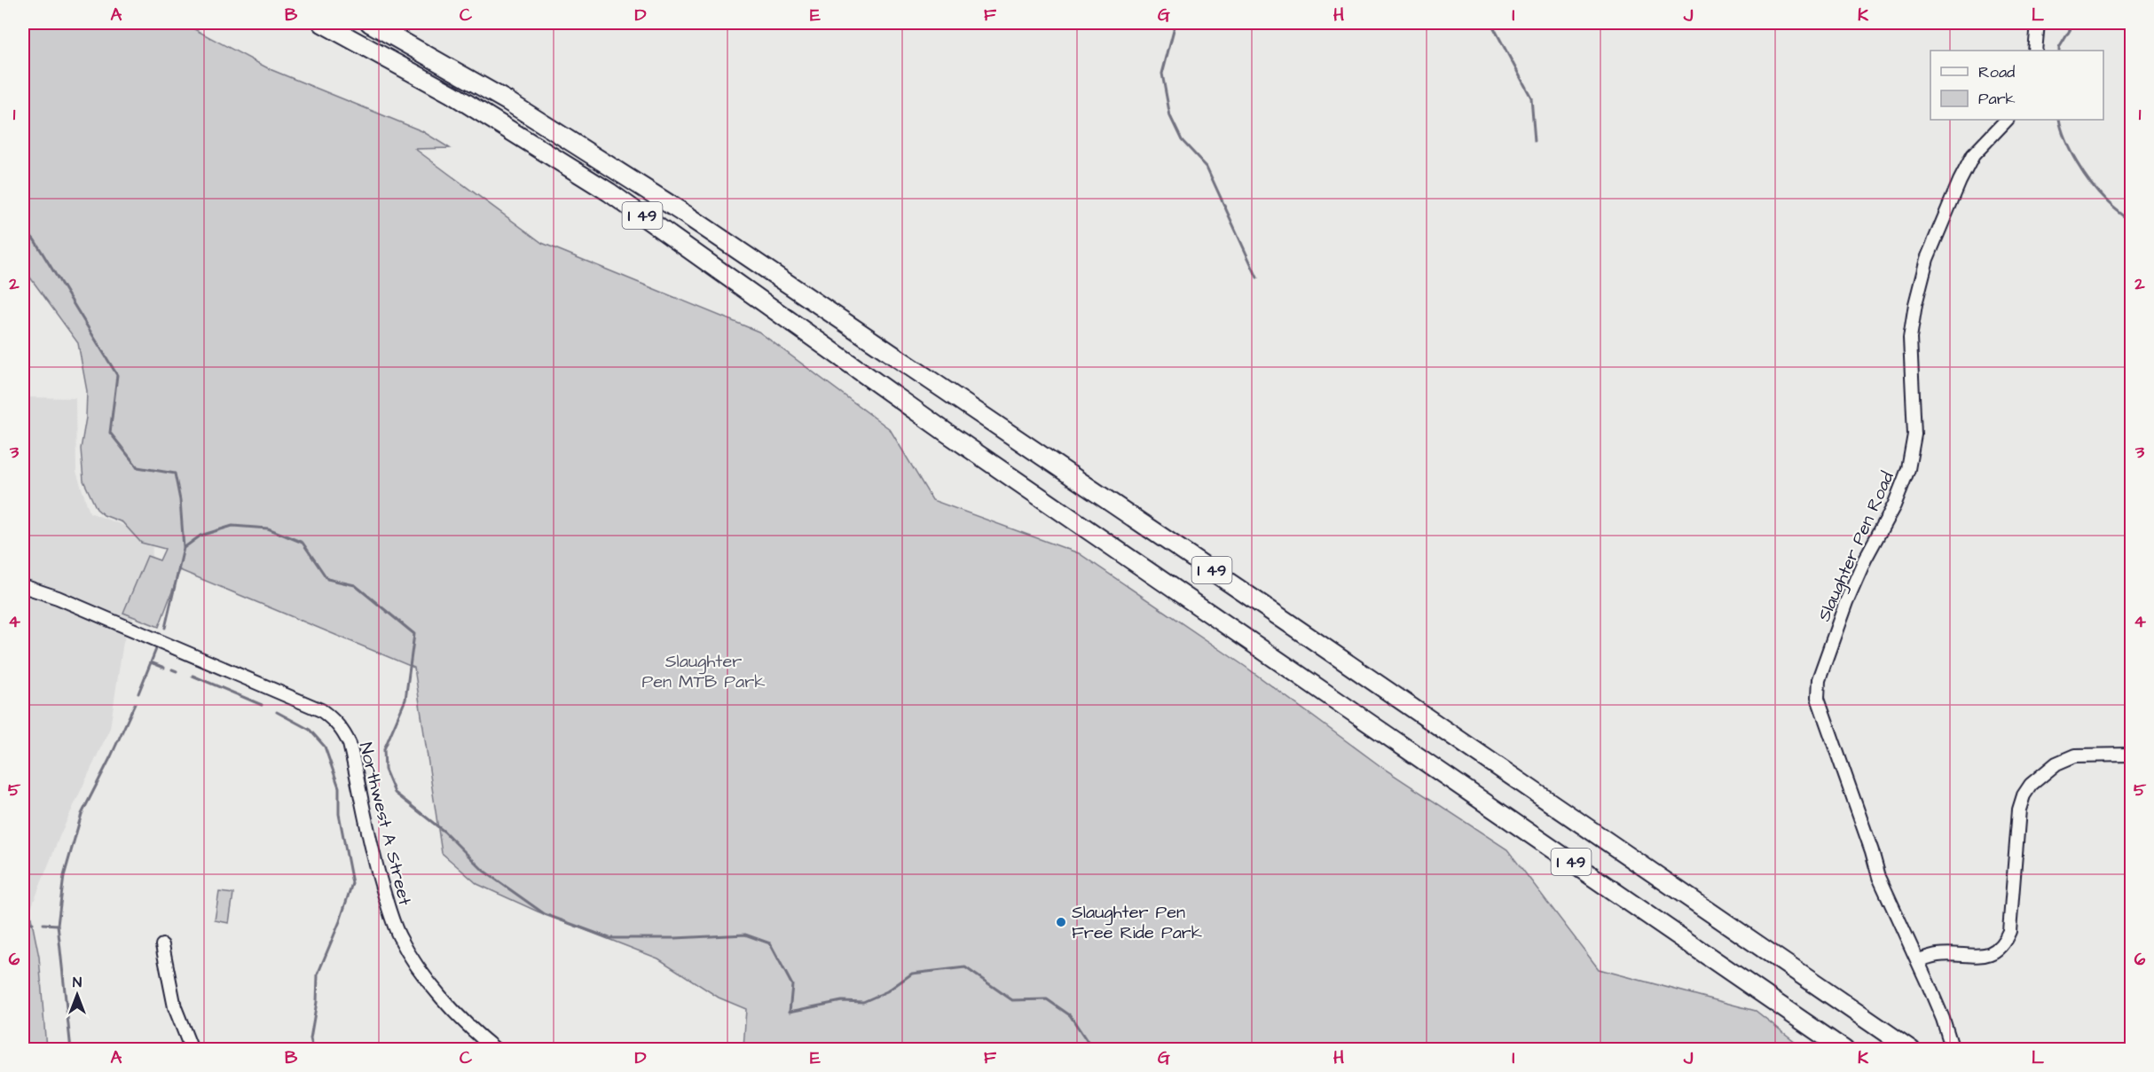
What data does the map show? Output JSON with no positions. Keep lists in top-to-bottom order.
{
  "streets": {
    "highway": ["I 49"],
    "street": ["Slaughter Pen Road", "Northwest A Street"]
  },
  "parks": ["Slaughter Pen MTB Park"],
  "places": ["Slaughter Pen Free Ride Park"],
  "legend": ["Road", "Park"],
  "north": "top",
  "grid": {
    "columns": [
      "A",
      "B",
      "C",
      "D",
      "E",
      "F",
      "G",
      "H",
      "I",
      "J",
      "K",
      "L"
    ],
    "rows": [
      "1",
      "2",
      "3",
      "4",
      "5",
      "6"
    ]
  }
}
